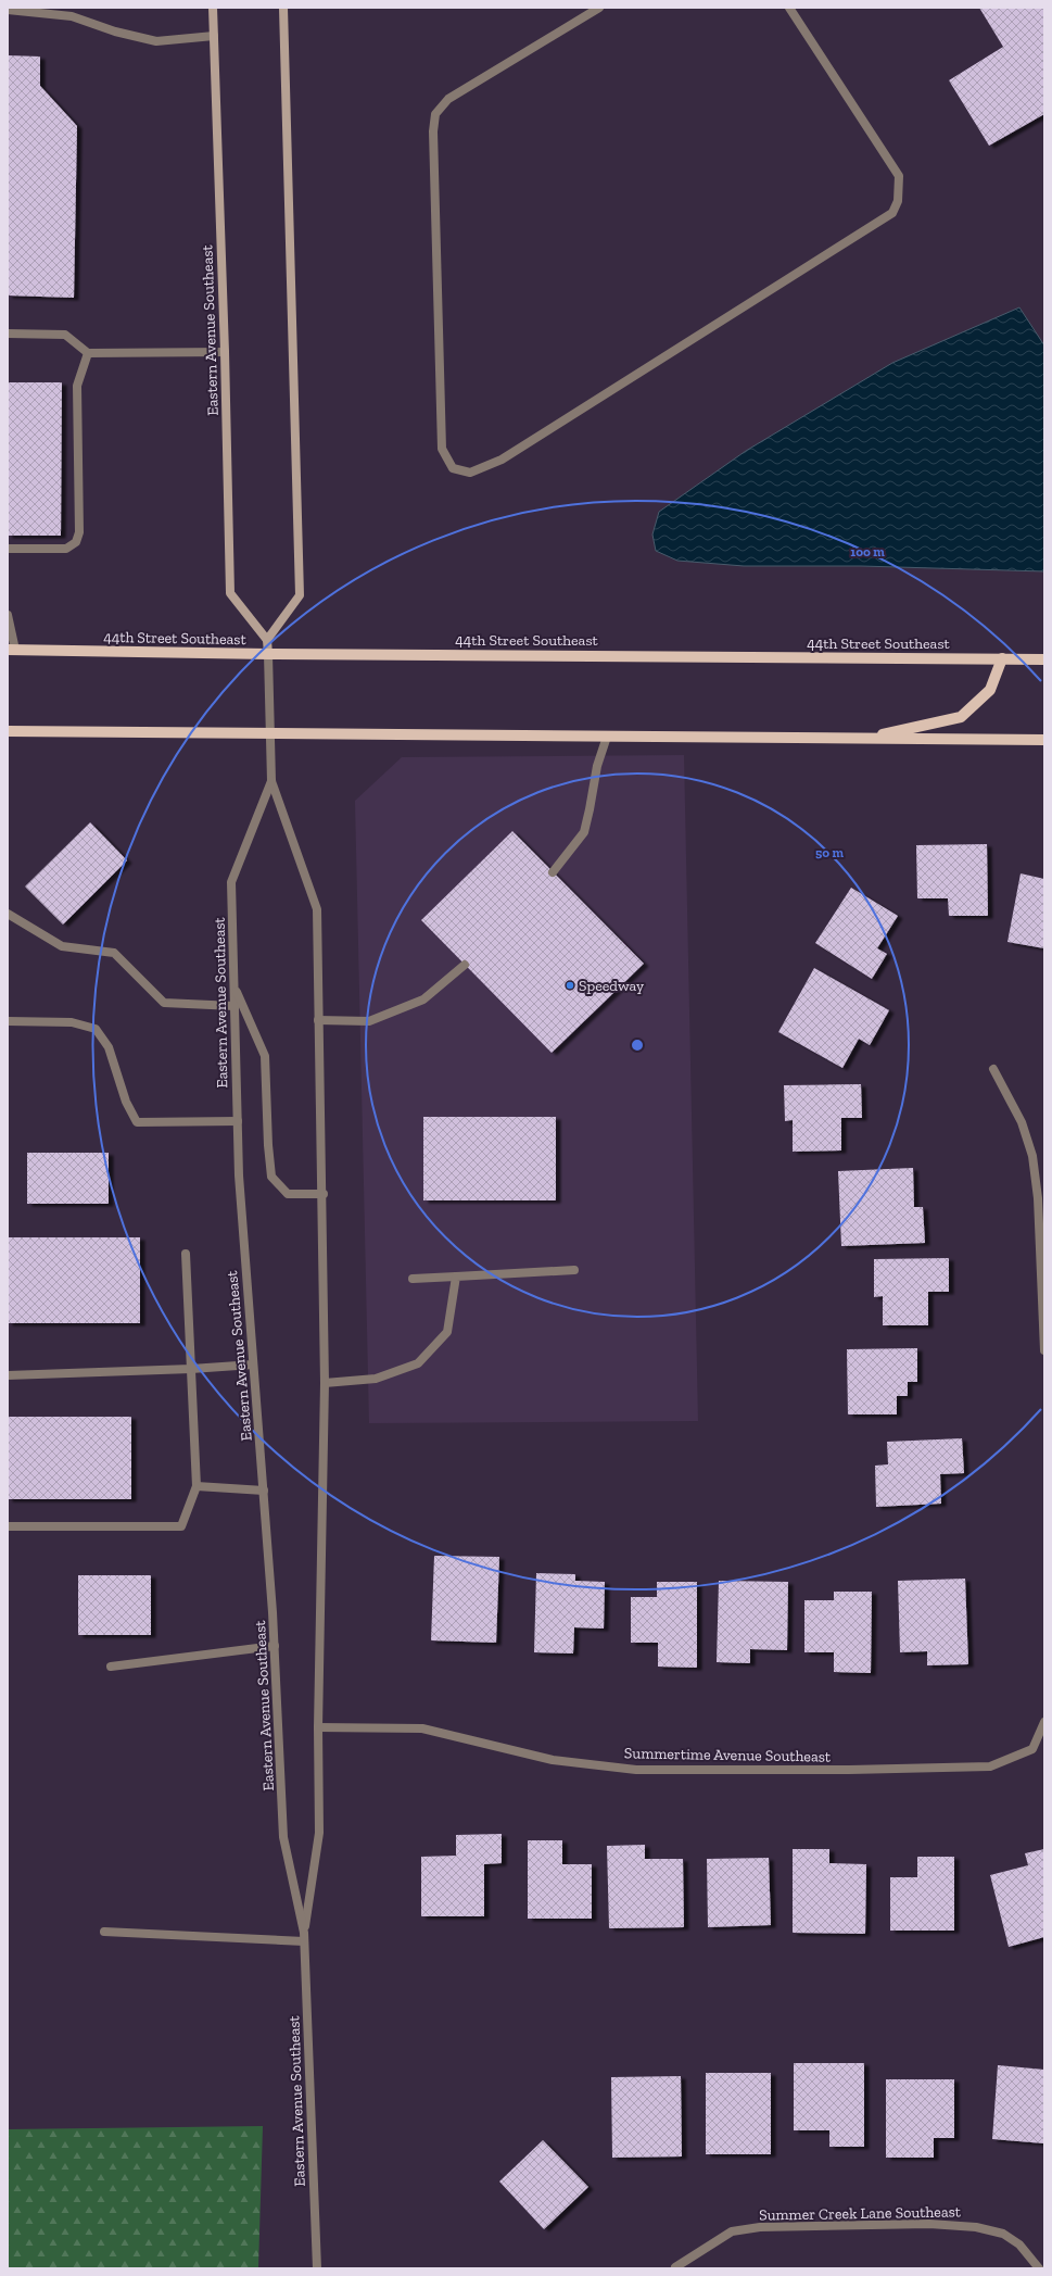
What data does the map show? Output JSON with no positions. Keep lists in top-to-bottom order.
{
  "streets": {
    "main road": ["Eastern Avenue Southeast", "44th Street Southeast"],
    "street": ["Summertime Avenue Southeast", "Summer Creek Lane Southeast"]
  },
  "crossings": [
    ["Eastern Avenue Southeast", "44th Street Southeast"],
    ["Eastern Avenue Southeast", "Summertime Avenue Southeast"]
  ],
  "places": ["Speedway"],
  "rings": ["100 m", "50 m"]
}
